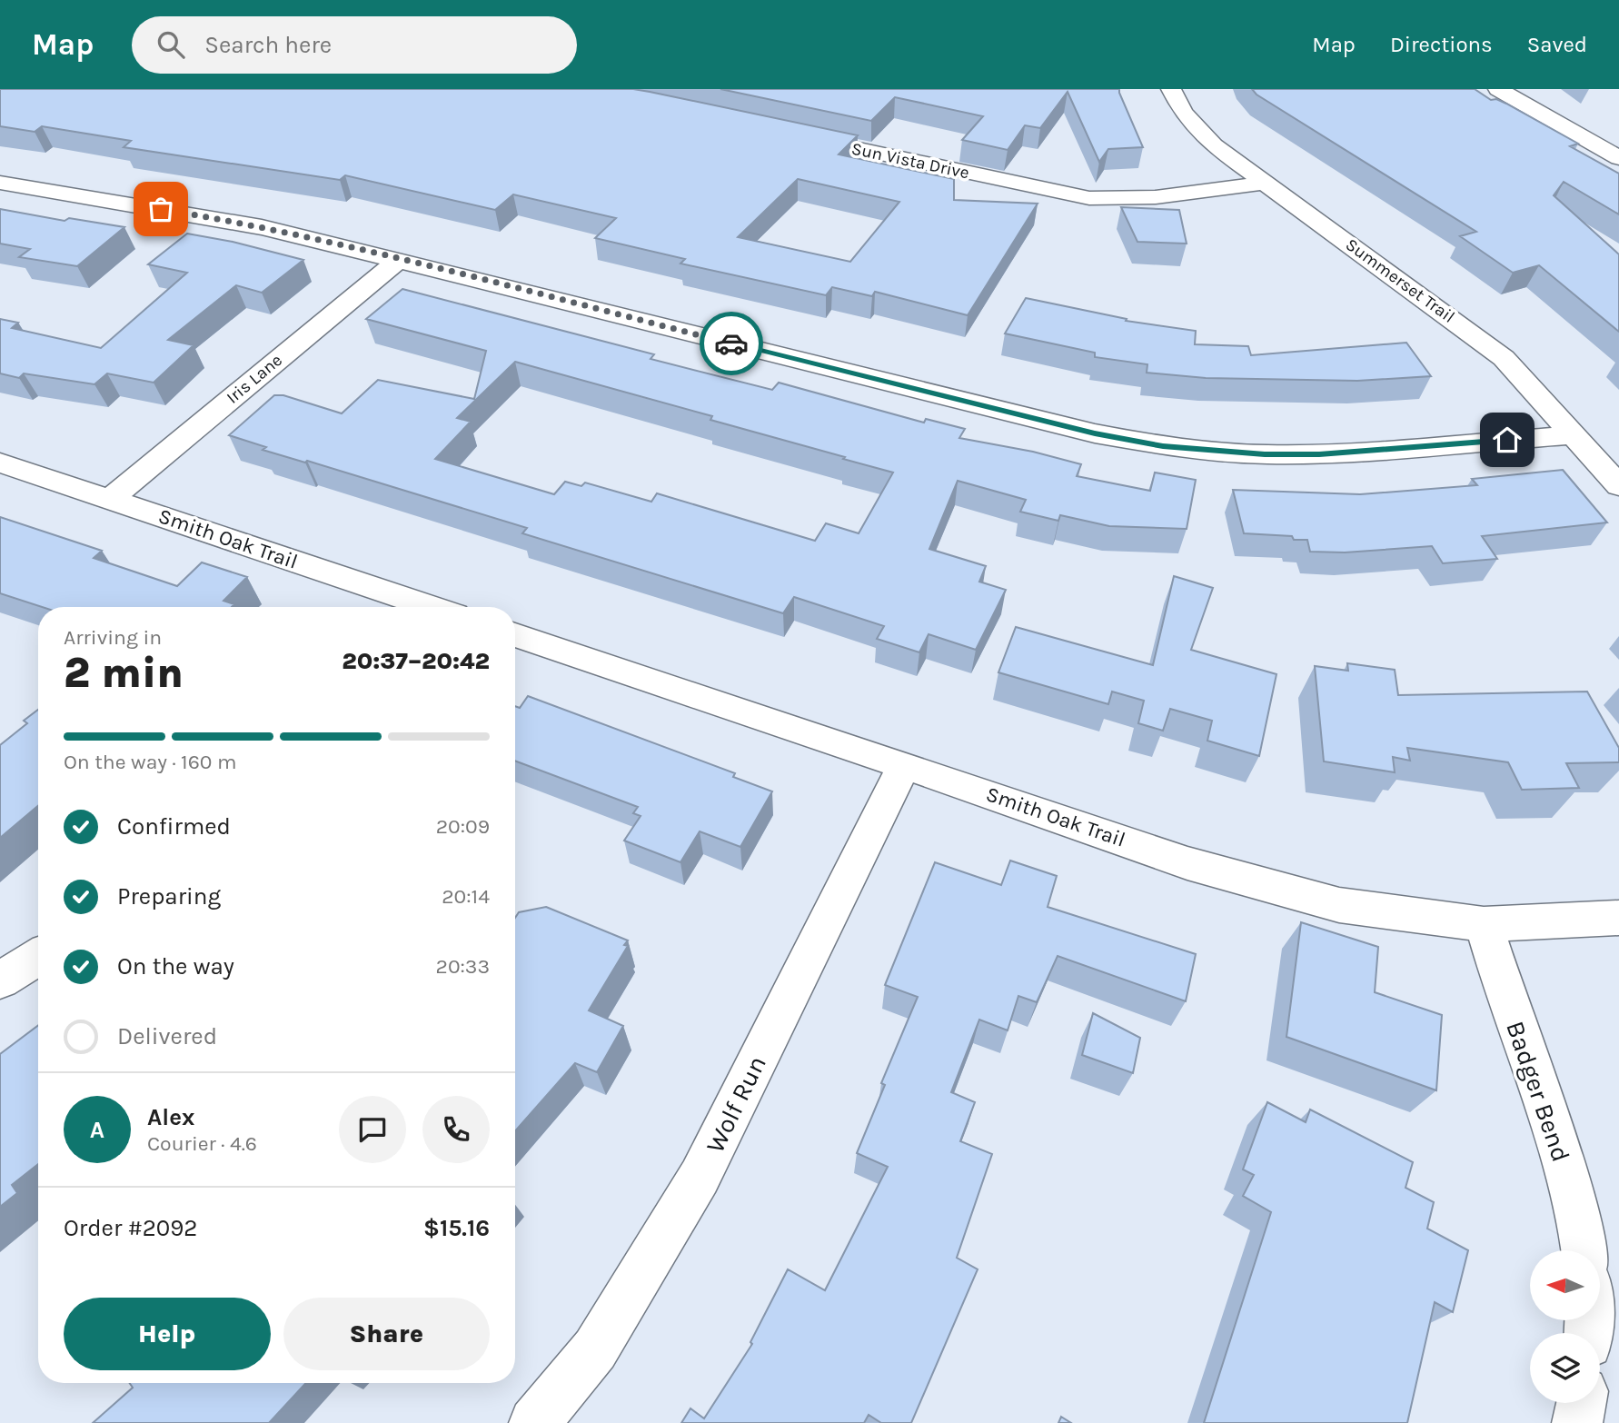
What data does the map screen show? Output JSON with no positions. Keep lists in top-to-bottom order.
{
  "streets": {
    "street": [
      "Sun Vista Drive",
      "Summerset Trail",
      "Iris Lane",
      "Smith Oak Trail",
      "Badger Bend",
      "Wolf Run"
    ]
  },
  "crossings": [
    ["Sun Vista Drive", "Summerset Trail"],
    ["Iris Lane", "Smith Oak Trail"],
    ["Smith Oak Trail", "Badger Bend"],
    ["Smith Oak Trail", "Wolf Run"]
  ],
  "north": "left",
  "page": {
    "header": "Map",
    "search": "Search here",
    "nav": ["Map", "Directions", "Saved"],
    "heading": ["2 min", "Arriving in", "20:37–20:42"],
    "panel": [
      "Alex",
      "Courier · 4.6",
      "Order #2092",
      "$15.16"
    ],
    "bar": "On the way · 160 m",
    "list": [
      ["Confirmed", "20:09"],
      ["Preparing", "20:14"],
      ["On the way", "20:33"],
      "Delivered"
    ],
    "round": "A",
    "buttons": ["Help", "Share"]
  }
}
